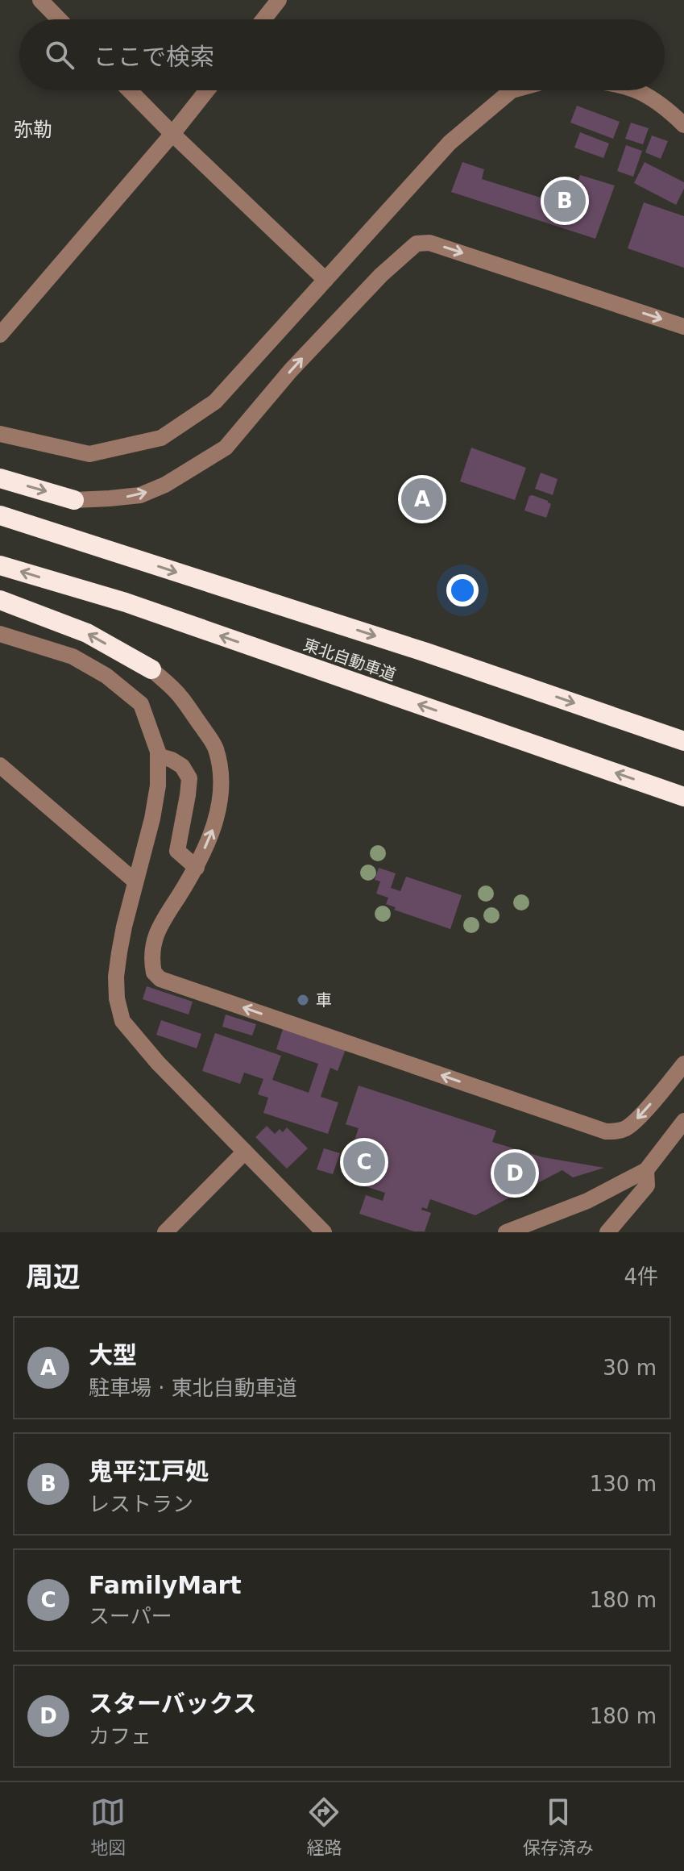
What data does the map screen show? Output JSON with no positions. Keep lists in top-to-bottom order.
{
  "streets": {
    "highway": ["東北自動車道"]
  },
  "districts": ["弥勒"],
  "places": ["車"],
  "page": {
    "search": "ここで検索",
    "pins": [
      "B",
      "A",
      "C",
      "D"
    ],
    "heading": ["周辺", "4件"],
    "list": [
      {
        "mark": "A",
        "name": "大型",
        "note": "駐車場 · 東北自動車道",
        "value": "30 m"
      },
      {
        "mark": "B",
        "name": "鬼平江戸処",
        "note": "レストラン",
        "value": "130 m"
      },
      {
        "mark": "C",
        "name": "FamilyMart",
        "note": "スーパー",
        "value": "180 m"
      },
      {
        "mark": "D",
        "name": "スターバックス",
        "note": "カフェ",
        "value": "180 m"
      }
    ],
    "nav": ["地図", "経路", "保存済み"]
  }
}
